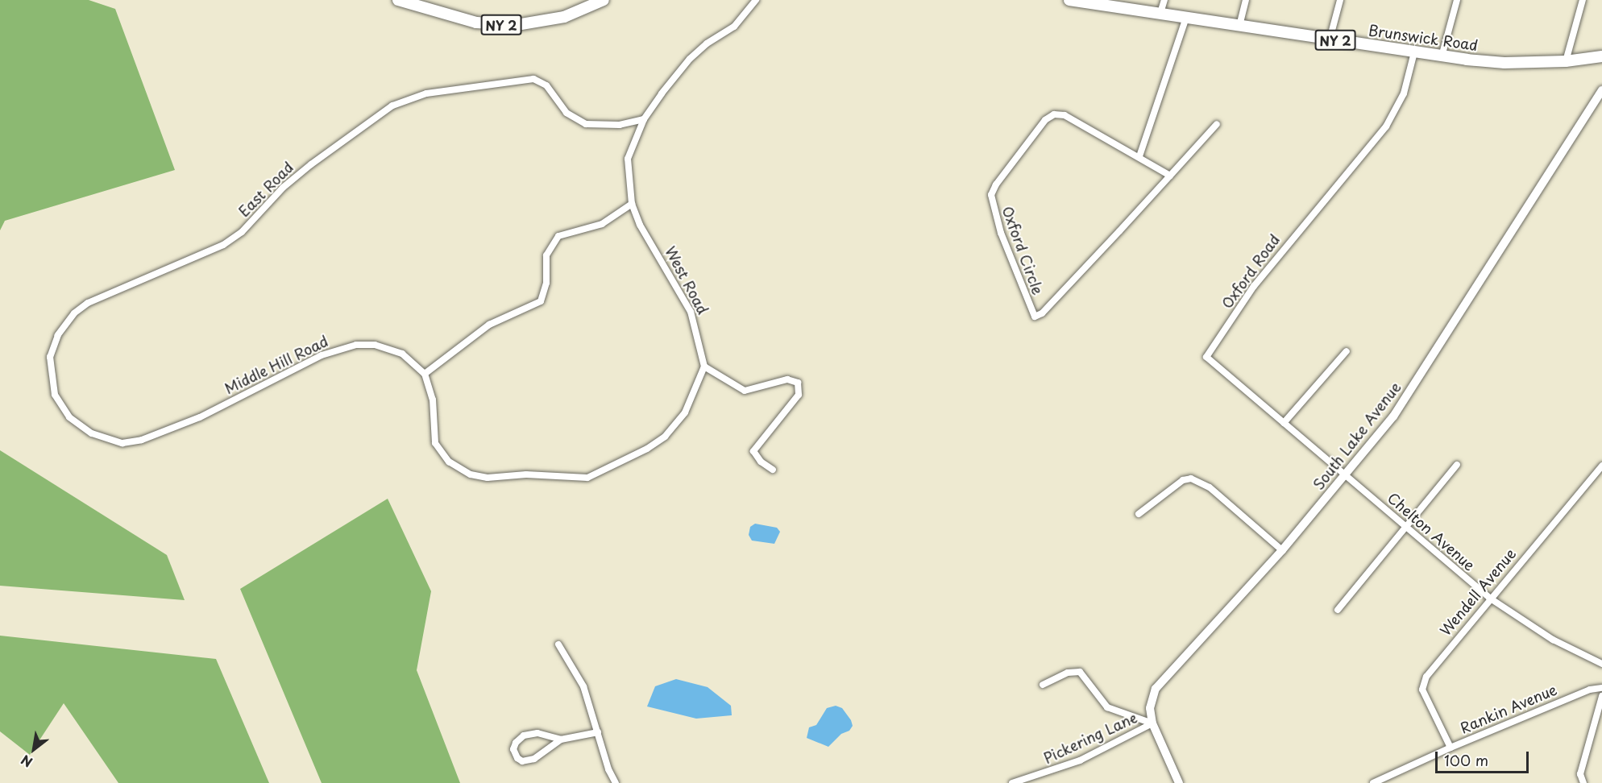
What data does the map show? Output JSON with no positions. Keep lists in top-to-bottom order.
{
  "streets": {
    "main road": ["NY 2", "Brunswick Road"],
    "street": [
      "East Road",
      "Oxford Circle",
      "Oxford Road",
      "West Road",
      "Middle Hill Road",
      "South Lake Avenue",
      "Chelton Avenue",
      "Wendell Avenue",
      "Rankin Avenue",
      "Pickering Lane"
    ]
  },
  "crossings": [
    ["Brunswick Road", "Oxford Road"],
    ["East Road", "West Road"],
    ["East Road", "Middle Hill Road"],
    ["Oxford Road", "South Lake Avenue"],
    ["Oxford Road", "Chelton Avenue"],
    ["South Lake Avenue", "Chelton Avenue"],
    ["South Lake Avenue", "Pickering Lane"],
    ["Chelton Avenue", "Wendell Avenue"],
    ["Wendell Avenue", "Rankin Avenue"]
  ],
  "scale_bar": "100 m",
  "north": "bottom left"
}
